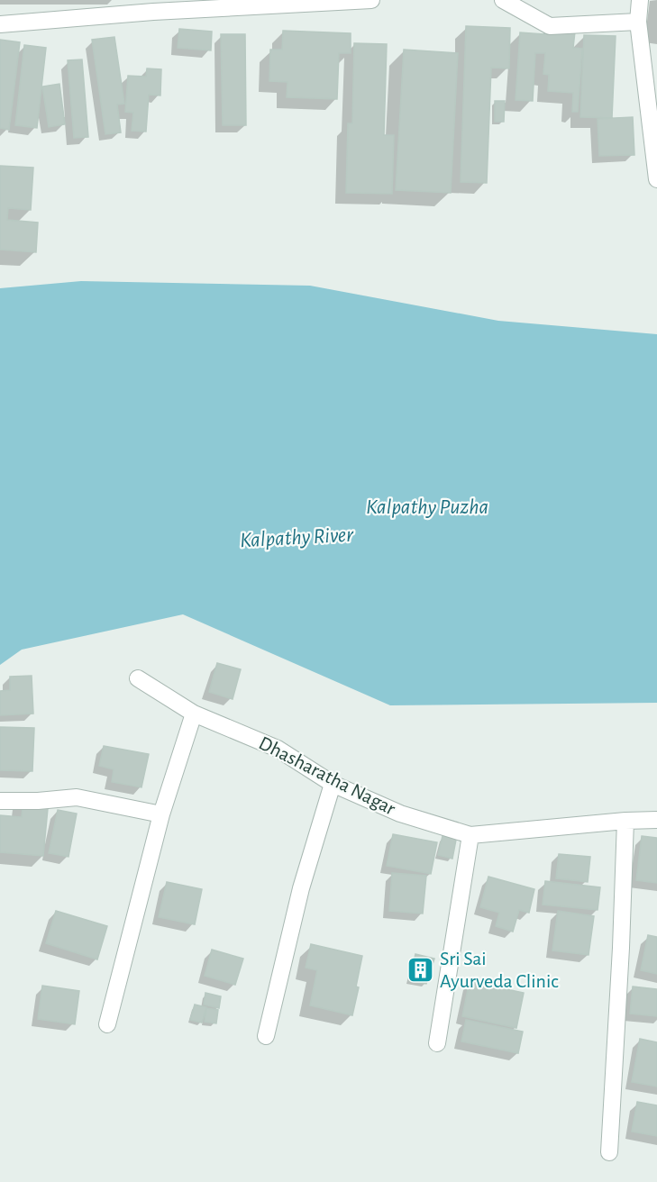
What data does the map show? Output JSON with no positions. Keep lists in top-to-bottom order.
{
  "streets": {
    "street": ["Dhasharatha Nagar"]
  },
  "water": ["Kalpathy Puzha", "Kalpathy River"],
  "places": {
    "building": ["Sri Sai Ayurveda Clinic"]
  }
}
